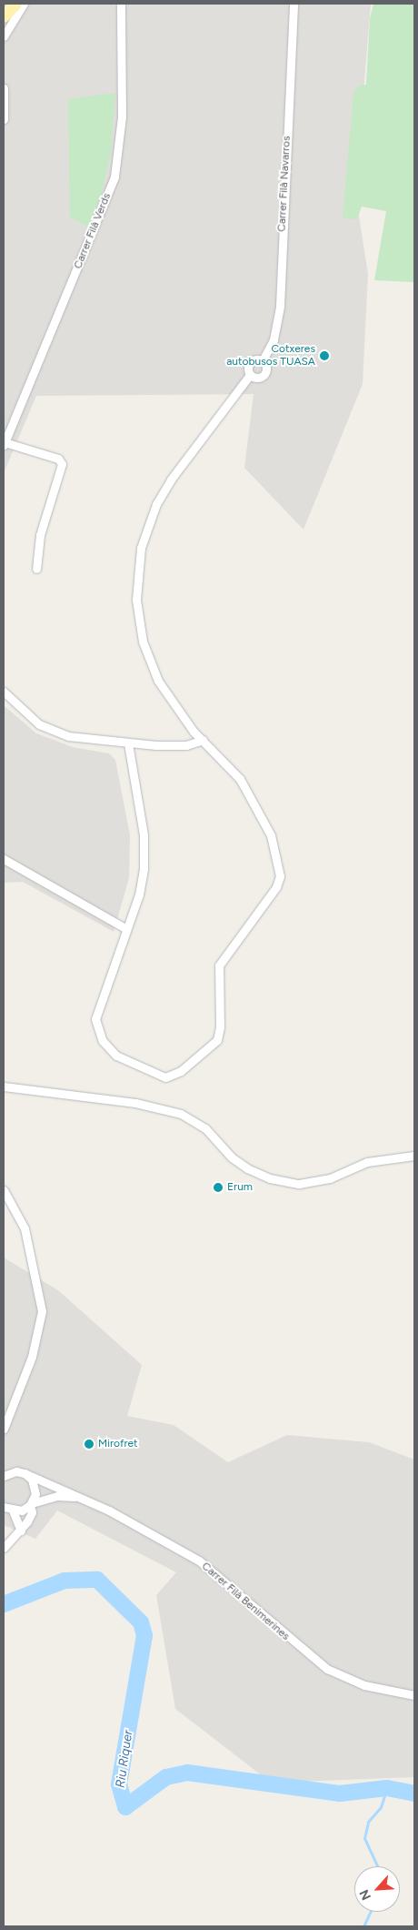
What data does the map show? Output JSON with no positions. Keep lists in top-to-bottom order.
{
  "streets": {
    "street": ["Carrer Filà Navarros", "Carrer Filà Verds", "Carrer Filà Benimerines"]
  },
  "water": ["Riu Riquer"],
  "places": ["Cotxeres autobusos TUASA", "Erum", "Mirofret"],
  "north": "bottom left"
}
